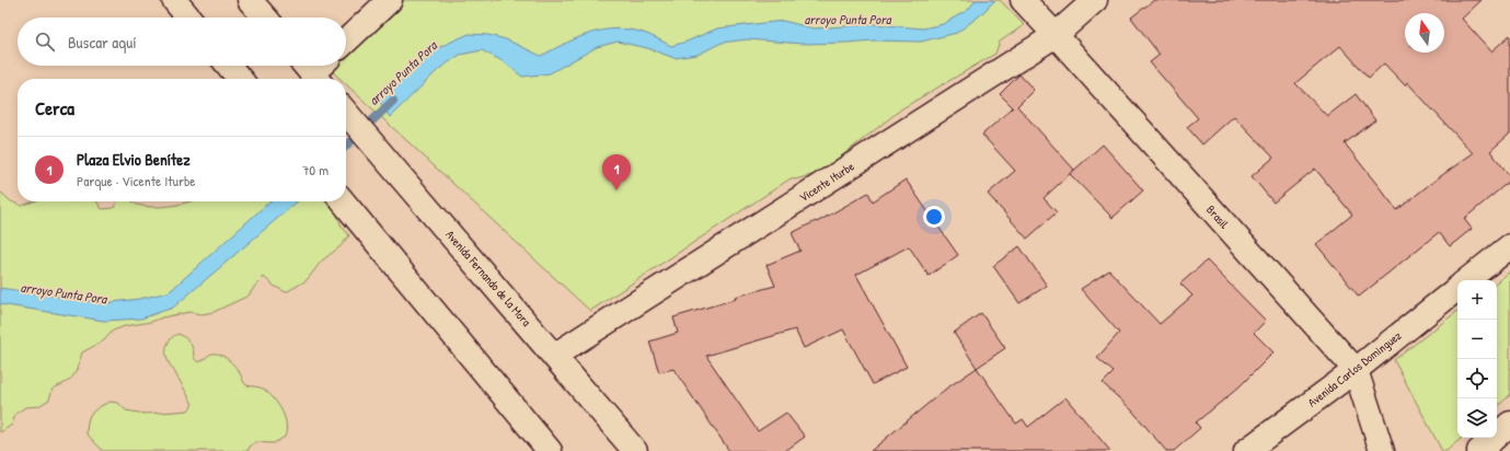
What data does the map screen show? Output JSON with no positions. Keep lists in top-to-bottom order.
{
  "streets": {
    "street": [
      "Vicente Iturbe",
      "Brasil",
      "Avenida Fernando de la Mora",
      "Avenida Carlos Dominguez"
    ]
  },
  "crossings": [
    ["Vicente Iturbe", "Brasil"],
    ["Vicente Iturbe", "Avenida Fernando de la Mora"],
    ["Brasil", "Avenida Carlos Dominguez"]
  ],
  "water": ["arroyo Punta Pora"],
  "north": "top",
  "page": {
    "search": "Buscar aquí",
    "heading": "Cerca",
    "list": [
      {
        "mark": "1",
        "name": "Plaza Elvio Benítez",
        "note": "Parque · Vicente Iturbe",
        "value": "70 m"
      }
    ],
    "pins": "1",
    "map_buttons": ["+", "−"]
  }
}
